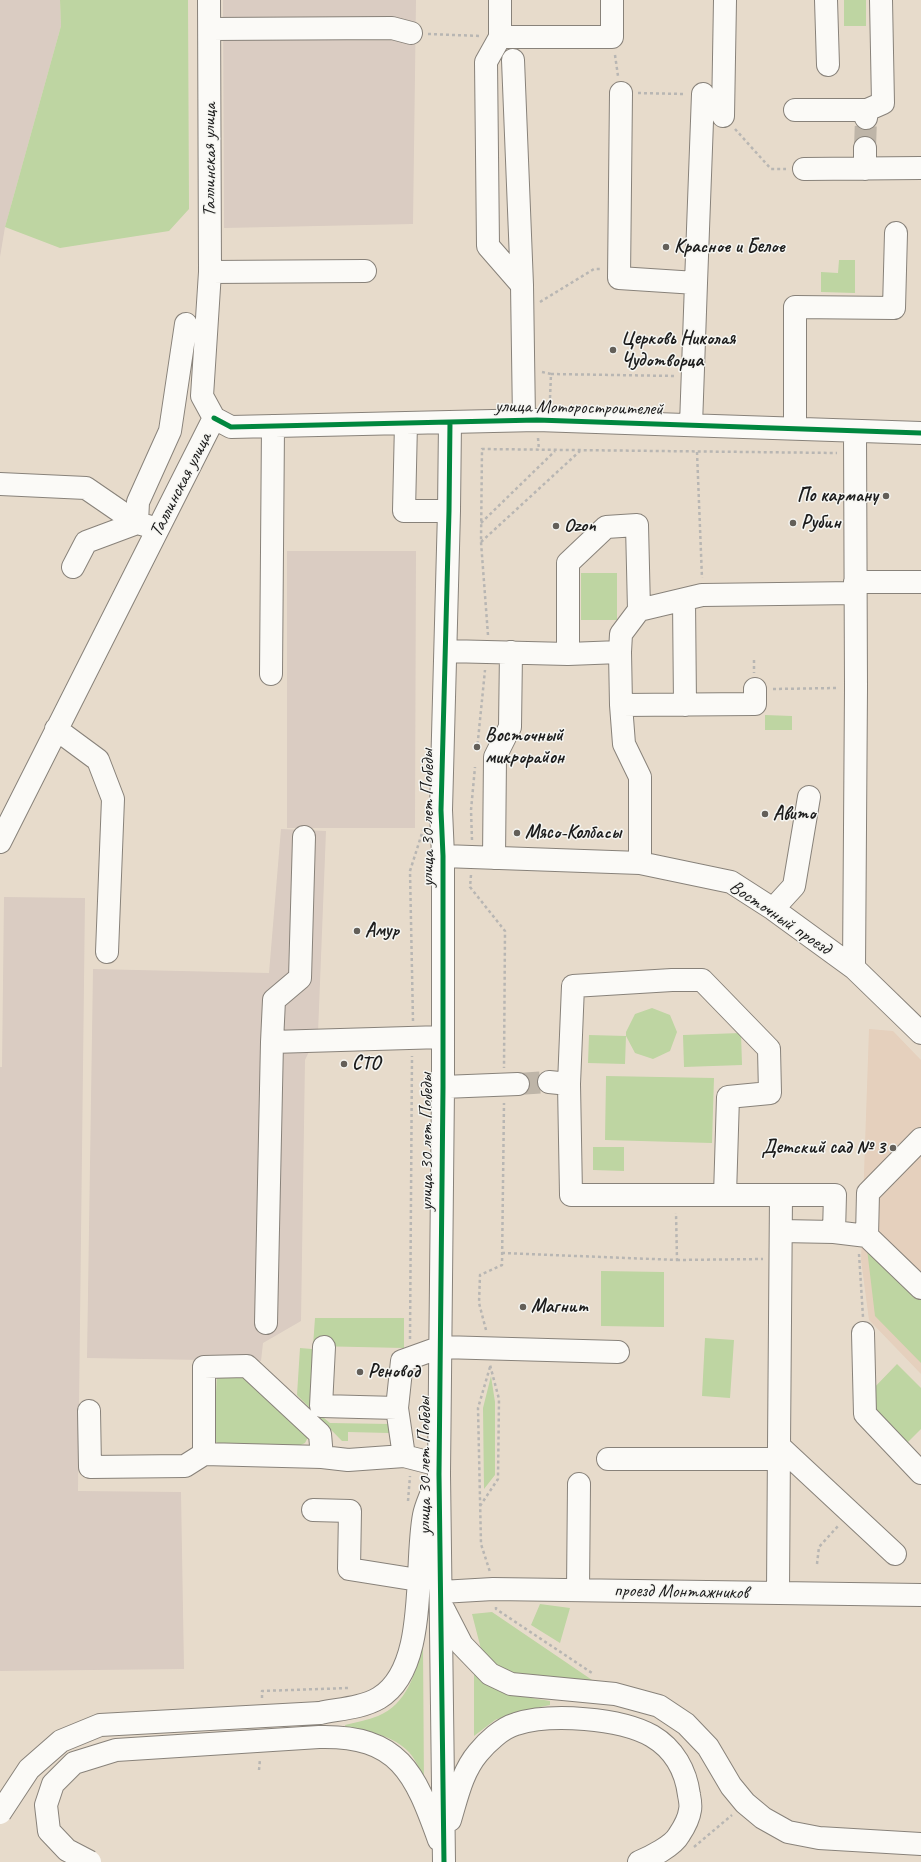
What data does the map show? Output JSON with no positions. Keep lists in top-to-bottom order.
{
  "streets": {
    "street": [
      "Таллинская улица",
      "улица Моторостроителей",
      "улица 30 лет Победы",
      "Восточный проезд",
      "проезд Монтажников"
    ]
  },
  "crossings": [
    ["Таллинская улица", "улица Моторостроителей"],
    ["улица Моторостроителей", "улица 30 лет Победы"],
    ["улица 30 лет Победы", "Восточный проезд"],
    ["улица 30 лет Победы", "проезд Монтажников"]
  ],
  "places": [
    "Красное и Белое",
    "Церковь Николая Чудотворца",
    "По карману",
    "Рубин",
    "Ozon",
    "Восточный микрорайон",
    "Авито",
    "Мясо-Колбасы",
    "Амур",
    "СТО",
    "Детский сад № 3",
    "Магнит",
    "Реновод"
  ]
}
